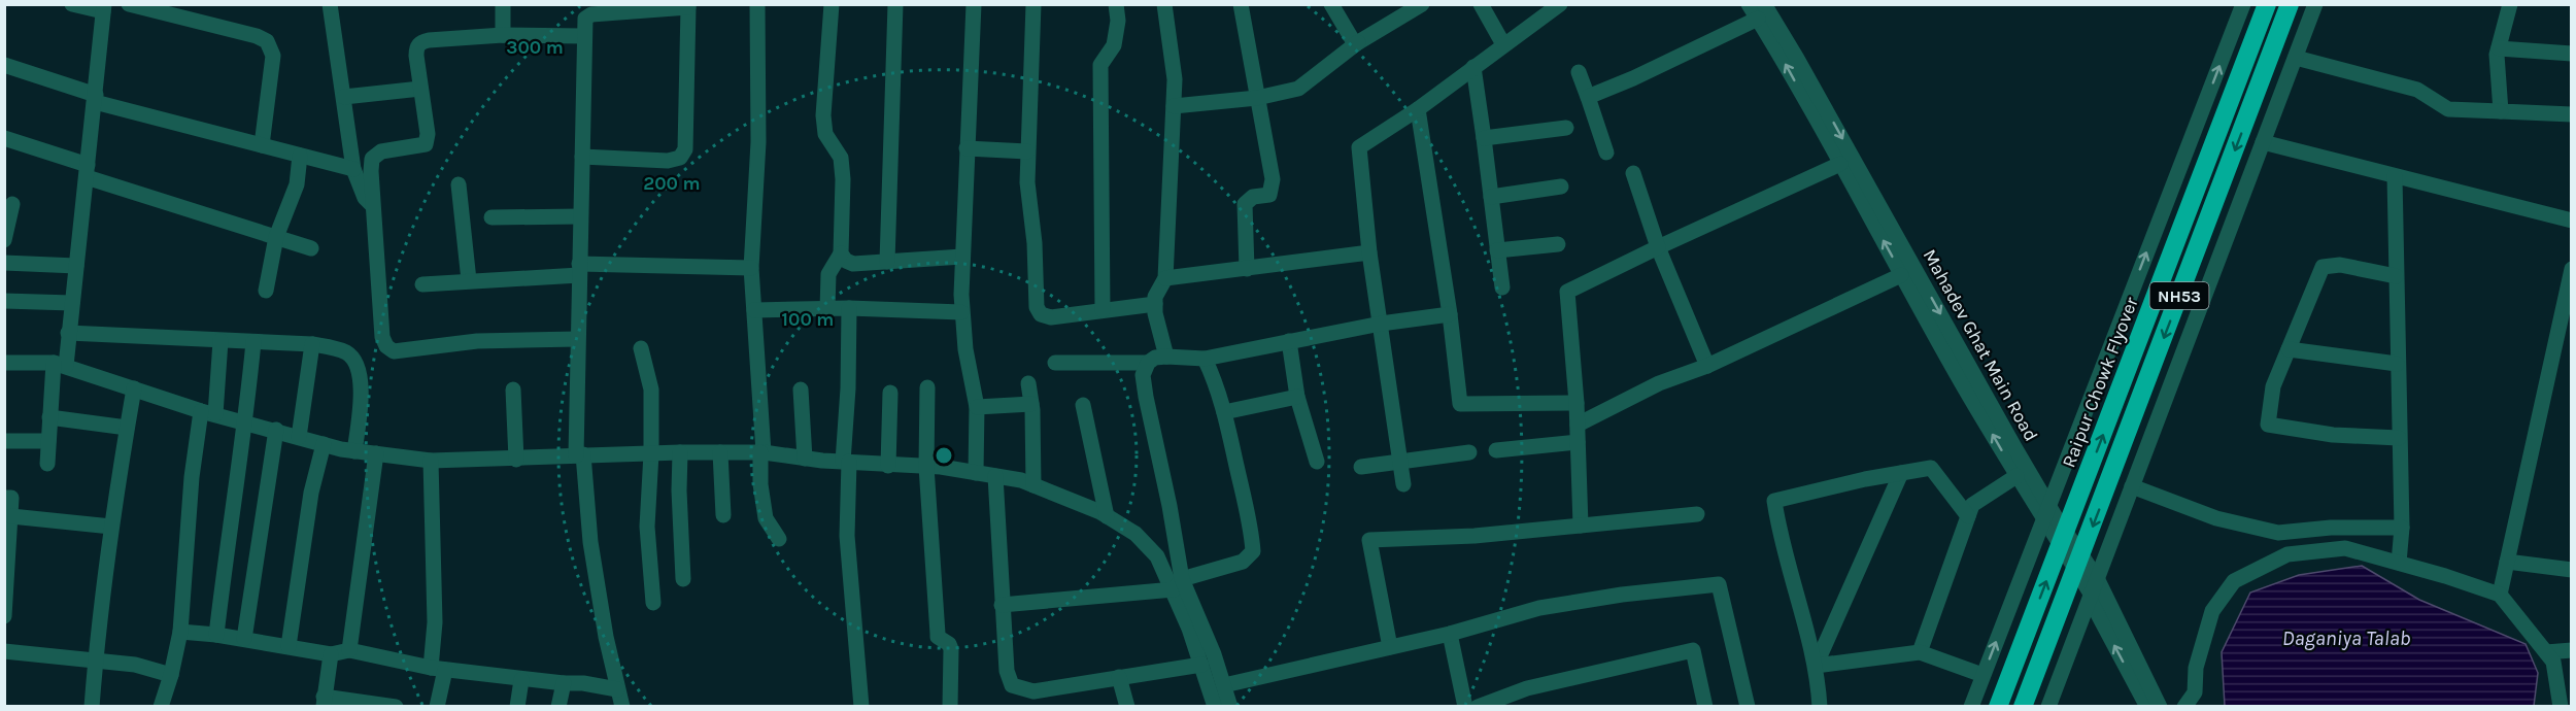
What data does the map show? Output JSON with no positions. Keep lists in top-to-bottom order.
{
  "streets": {
    "highway": ["NH53", "Raipur Chowk Flyover"],
    "street": ["Mahadev Ghat Main Road"]
  },
  "water": ["Daganiya Talab"],
  "rings": ["300 m", "200 m", "100 m"]
}
